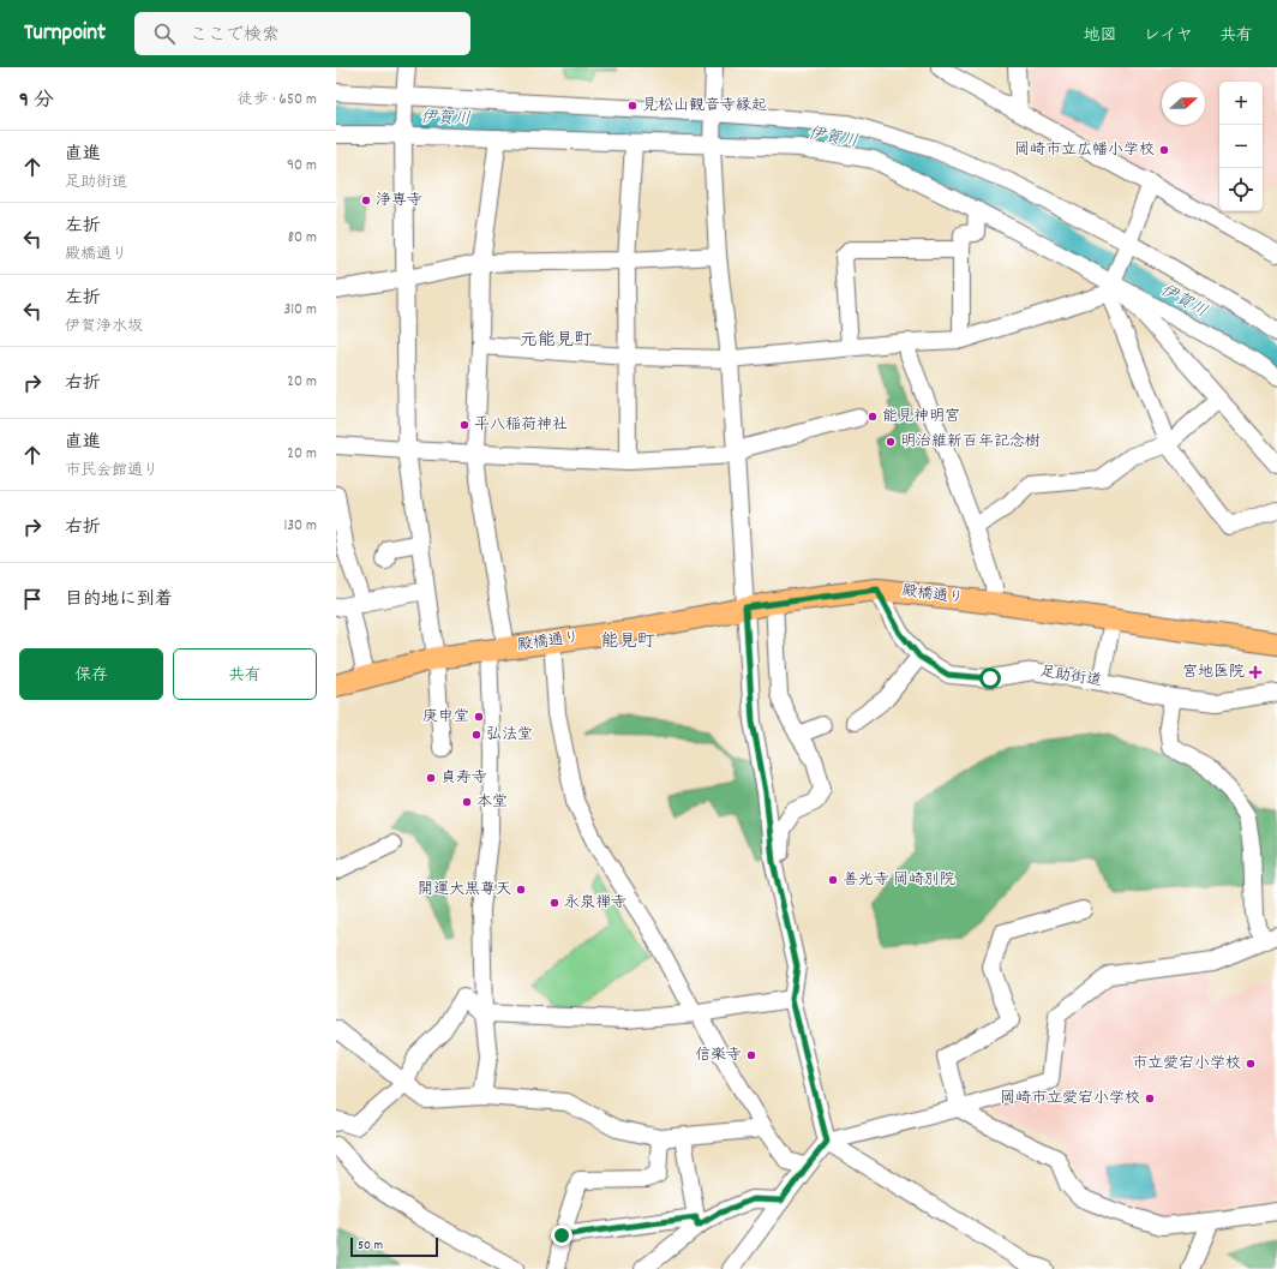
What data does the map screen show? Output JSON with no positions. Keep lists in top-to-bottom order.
{
  "streets": {
    "main road": ["殿橋通り"],
    "street": ["足助街道"]
  },
  "crossings": [
    ["殿橋通り", "足助街道"]
  ],
  "districts": ["元能見町", "能見町"],
  "water": ["伊賀川"],
  "places": {
    "other": [
      "見松山観音寺縁起",
      "岡崎市立広幡小学校",
      "浄専寺",
      "能見神明宮",
      "平八稲荷神社",
      "明治維新百年記念樹",
      "庚申堂",
      "弘法堂",
      "貞寿寺",
      "本堂",
      "善光寺 岡崎別院",
      "開運大黒尊天",
      "永泉禅寺",
      "信楽寺",
      "市立愛宕小学校",
      "岡崎市立愛宕小学校"
    ],
    "health": ["宮地医院"]
  },
  "scale_bar": "50 m",
  "north": "right",
  "page": {
    "header": "Turnpoint",
    "search": "ここで検索",
    "nav": ["地図", "レイヤ", "共有"],
    "heading": ["9 分", "徒歩 · 650 m"],
    "map_buttons": ["+", "−"],
    "list": [
      ["直進", "足助街道", "90 m"],
      ["左折", "殿橋通り", "80 m"],
      ["左折", "伊賀浄水坂", "310 m"],
      ["右折", "20 m"],
      ["直進", "市民会館通り", "20 m"],
      ["右折", "130 m"],
      "目的地に到着"
    ],
    "buttons": ["保存", "共有"],
    "scale": "50 m"
  }
}
